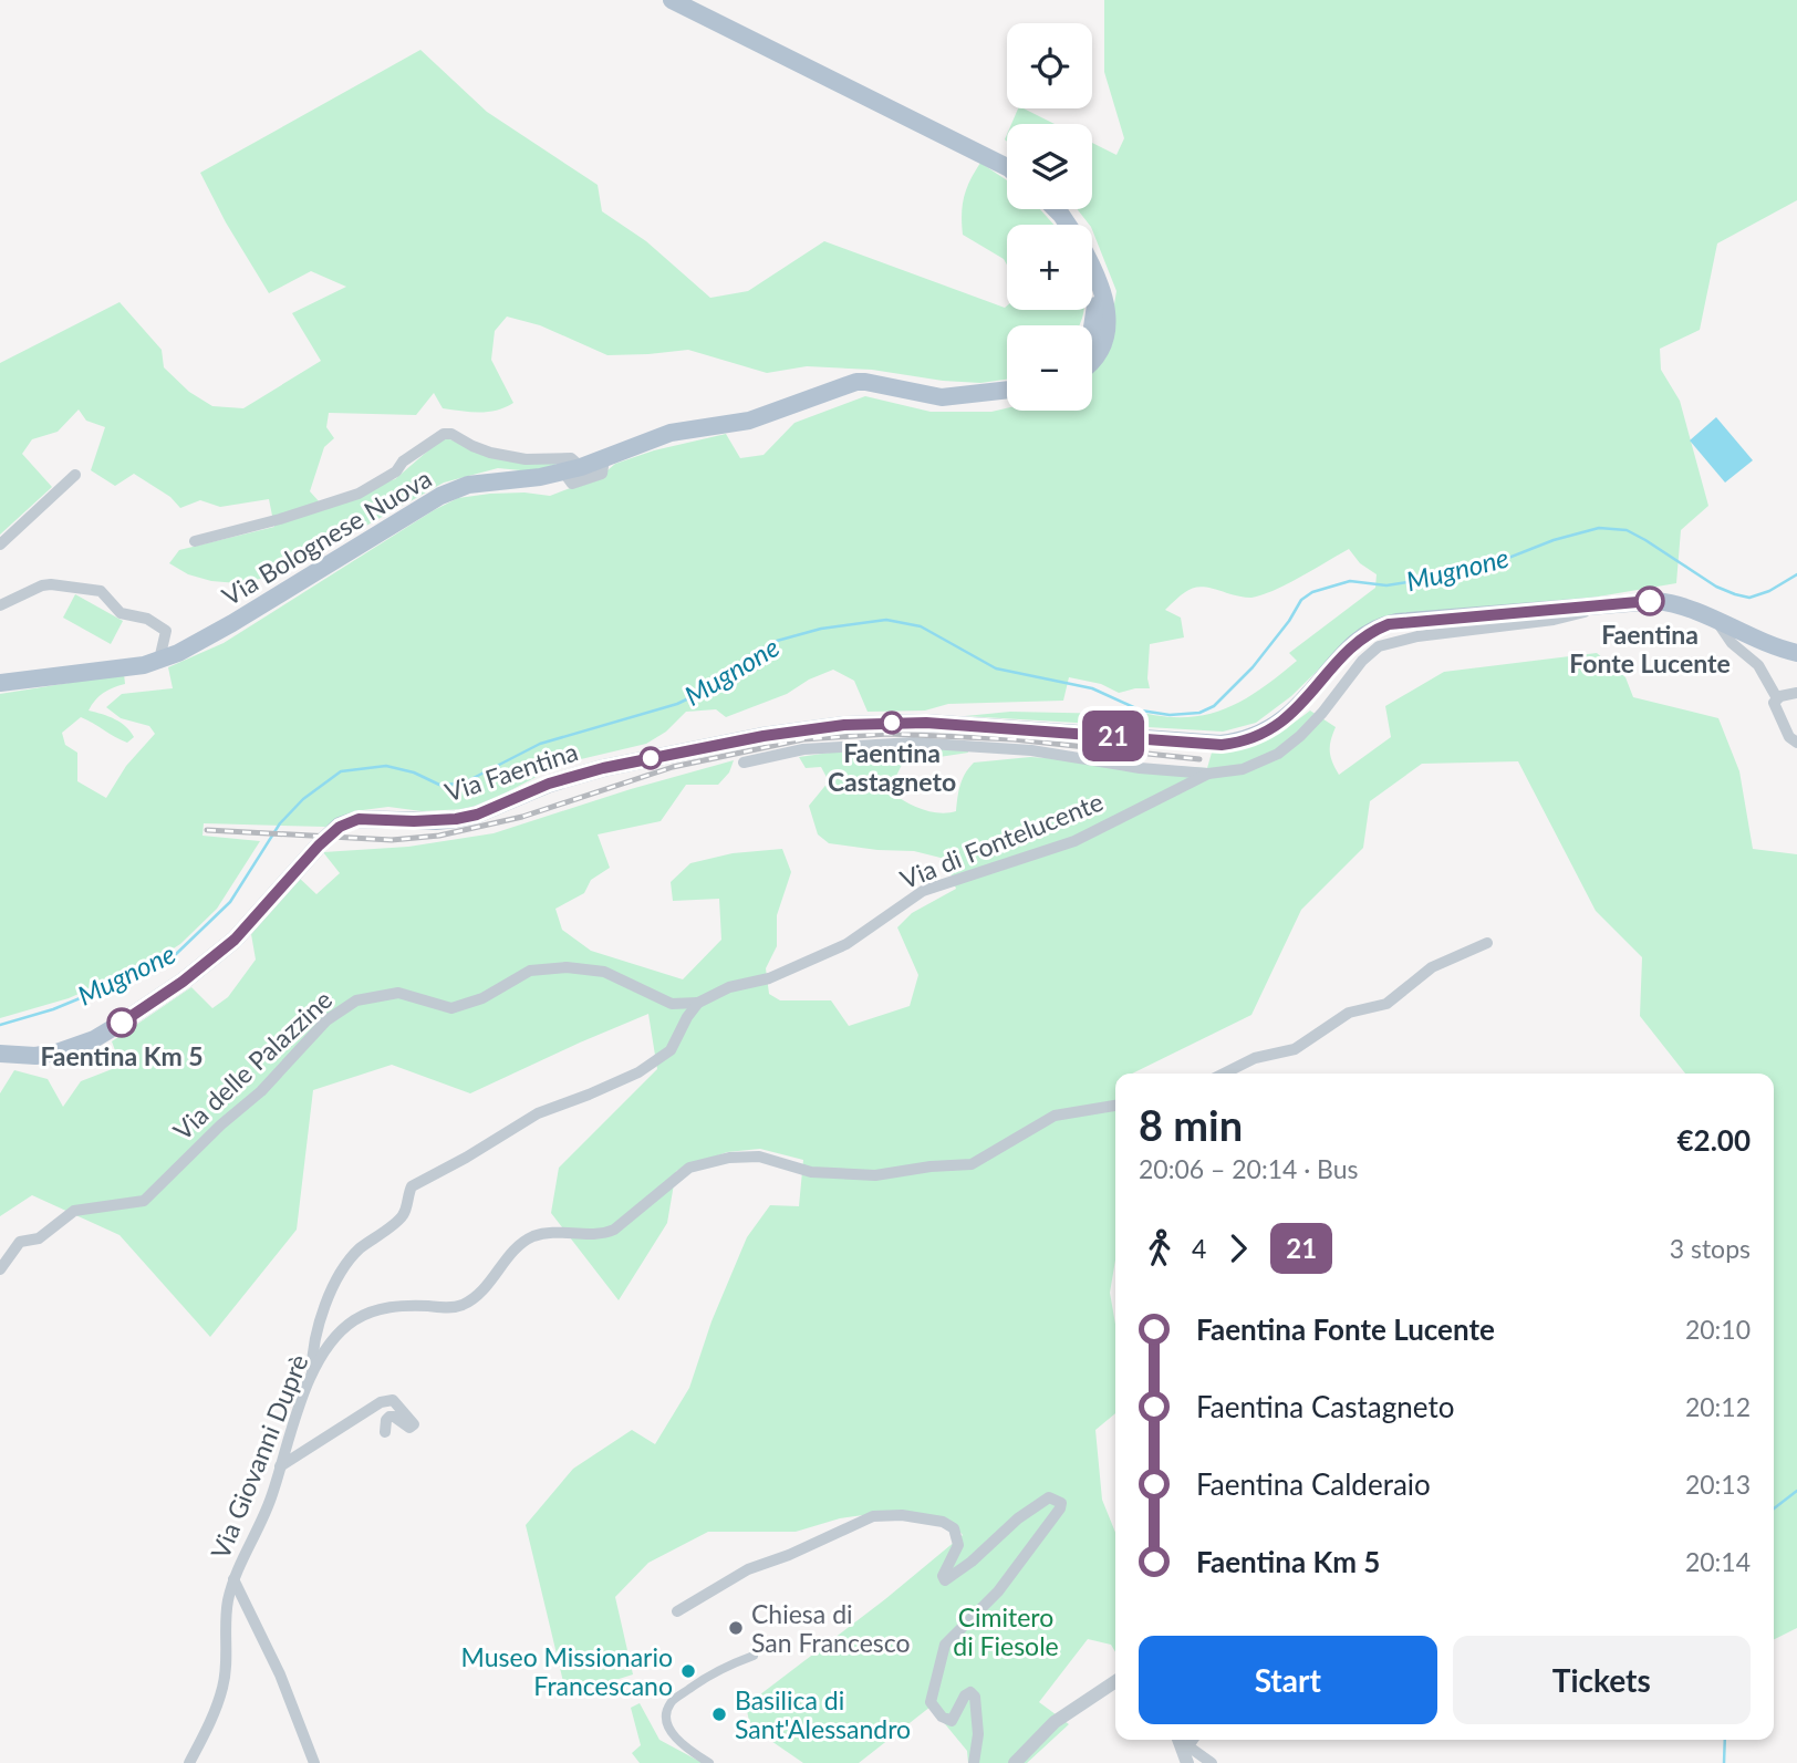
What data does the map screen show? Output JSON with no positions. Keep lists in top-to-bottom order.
{
  "streets": {
    "main road": ["Via Bolognese Nuova", "Via Faentina"],
    "street": ["Via di Fontelucente", "Via delle Palazzine", "Via Giovanni Duprè"]
  },
  "crossings": [
    ["Via Faentina", "Via di Fontelucente"],
    ["Via di Fontelucente", "Via delle Palazzine"]
  ],
  "water": ["Mugnone"],
  "parks": ["Cimitero di Fiesole"],
  "places": [
    "Faentina Fonte Lucente",
    "Faentina Castagneto",
    "Faentina Km 5",
    "Chiesa di San Francesco",
    "Museo Missionario Francescano",
    "Basilica di Sant'Alessandro"
  ],
  "lines": ["bus line 21"],
  "page": {
    "on_map": "21",
    "map_buttons": ["+", "−"],
    "heading": ["8 min", "20:06 – 20:14 · Bus", "€2.00"],
    "legs": ["4", "21", "3 stops"],
    "list": [
      {
        "name": "Faentina Fonte Lucente",
        "value": "20:10"
      },
      {
        "name": "Faentina Castagneto",
        "value": "20:12"
      },
      {
        "name": "Faentina Calderaio",
        "value": "20:13"
      },
      {
        "name": "Faentina Km 5",
        "value": "20:14"
      }
    ],
    "buttons": ["Start", "Tickets"]
  }
}
